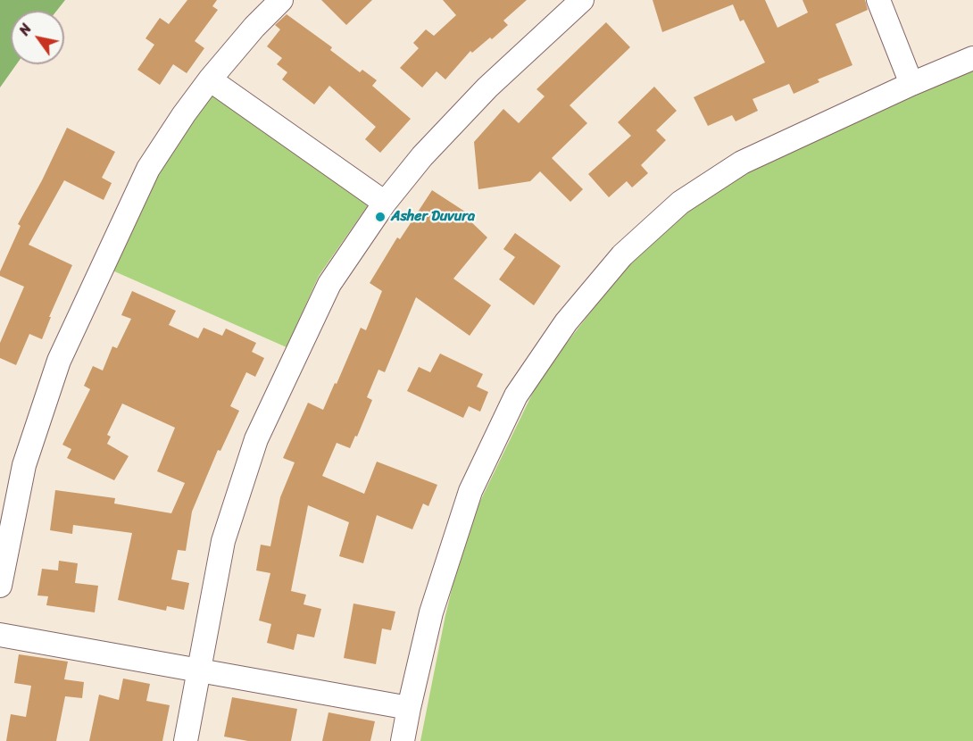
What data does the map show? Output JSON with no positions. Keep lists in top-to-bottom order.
{
  "places": ["Asher Duvura"],
  "north": "top left"
}
